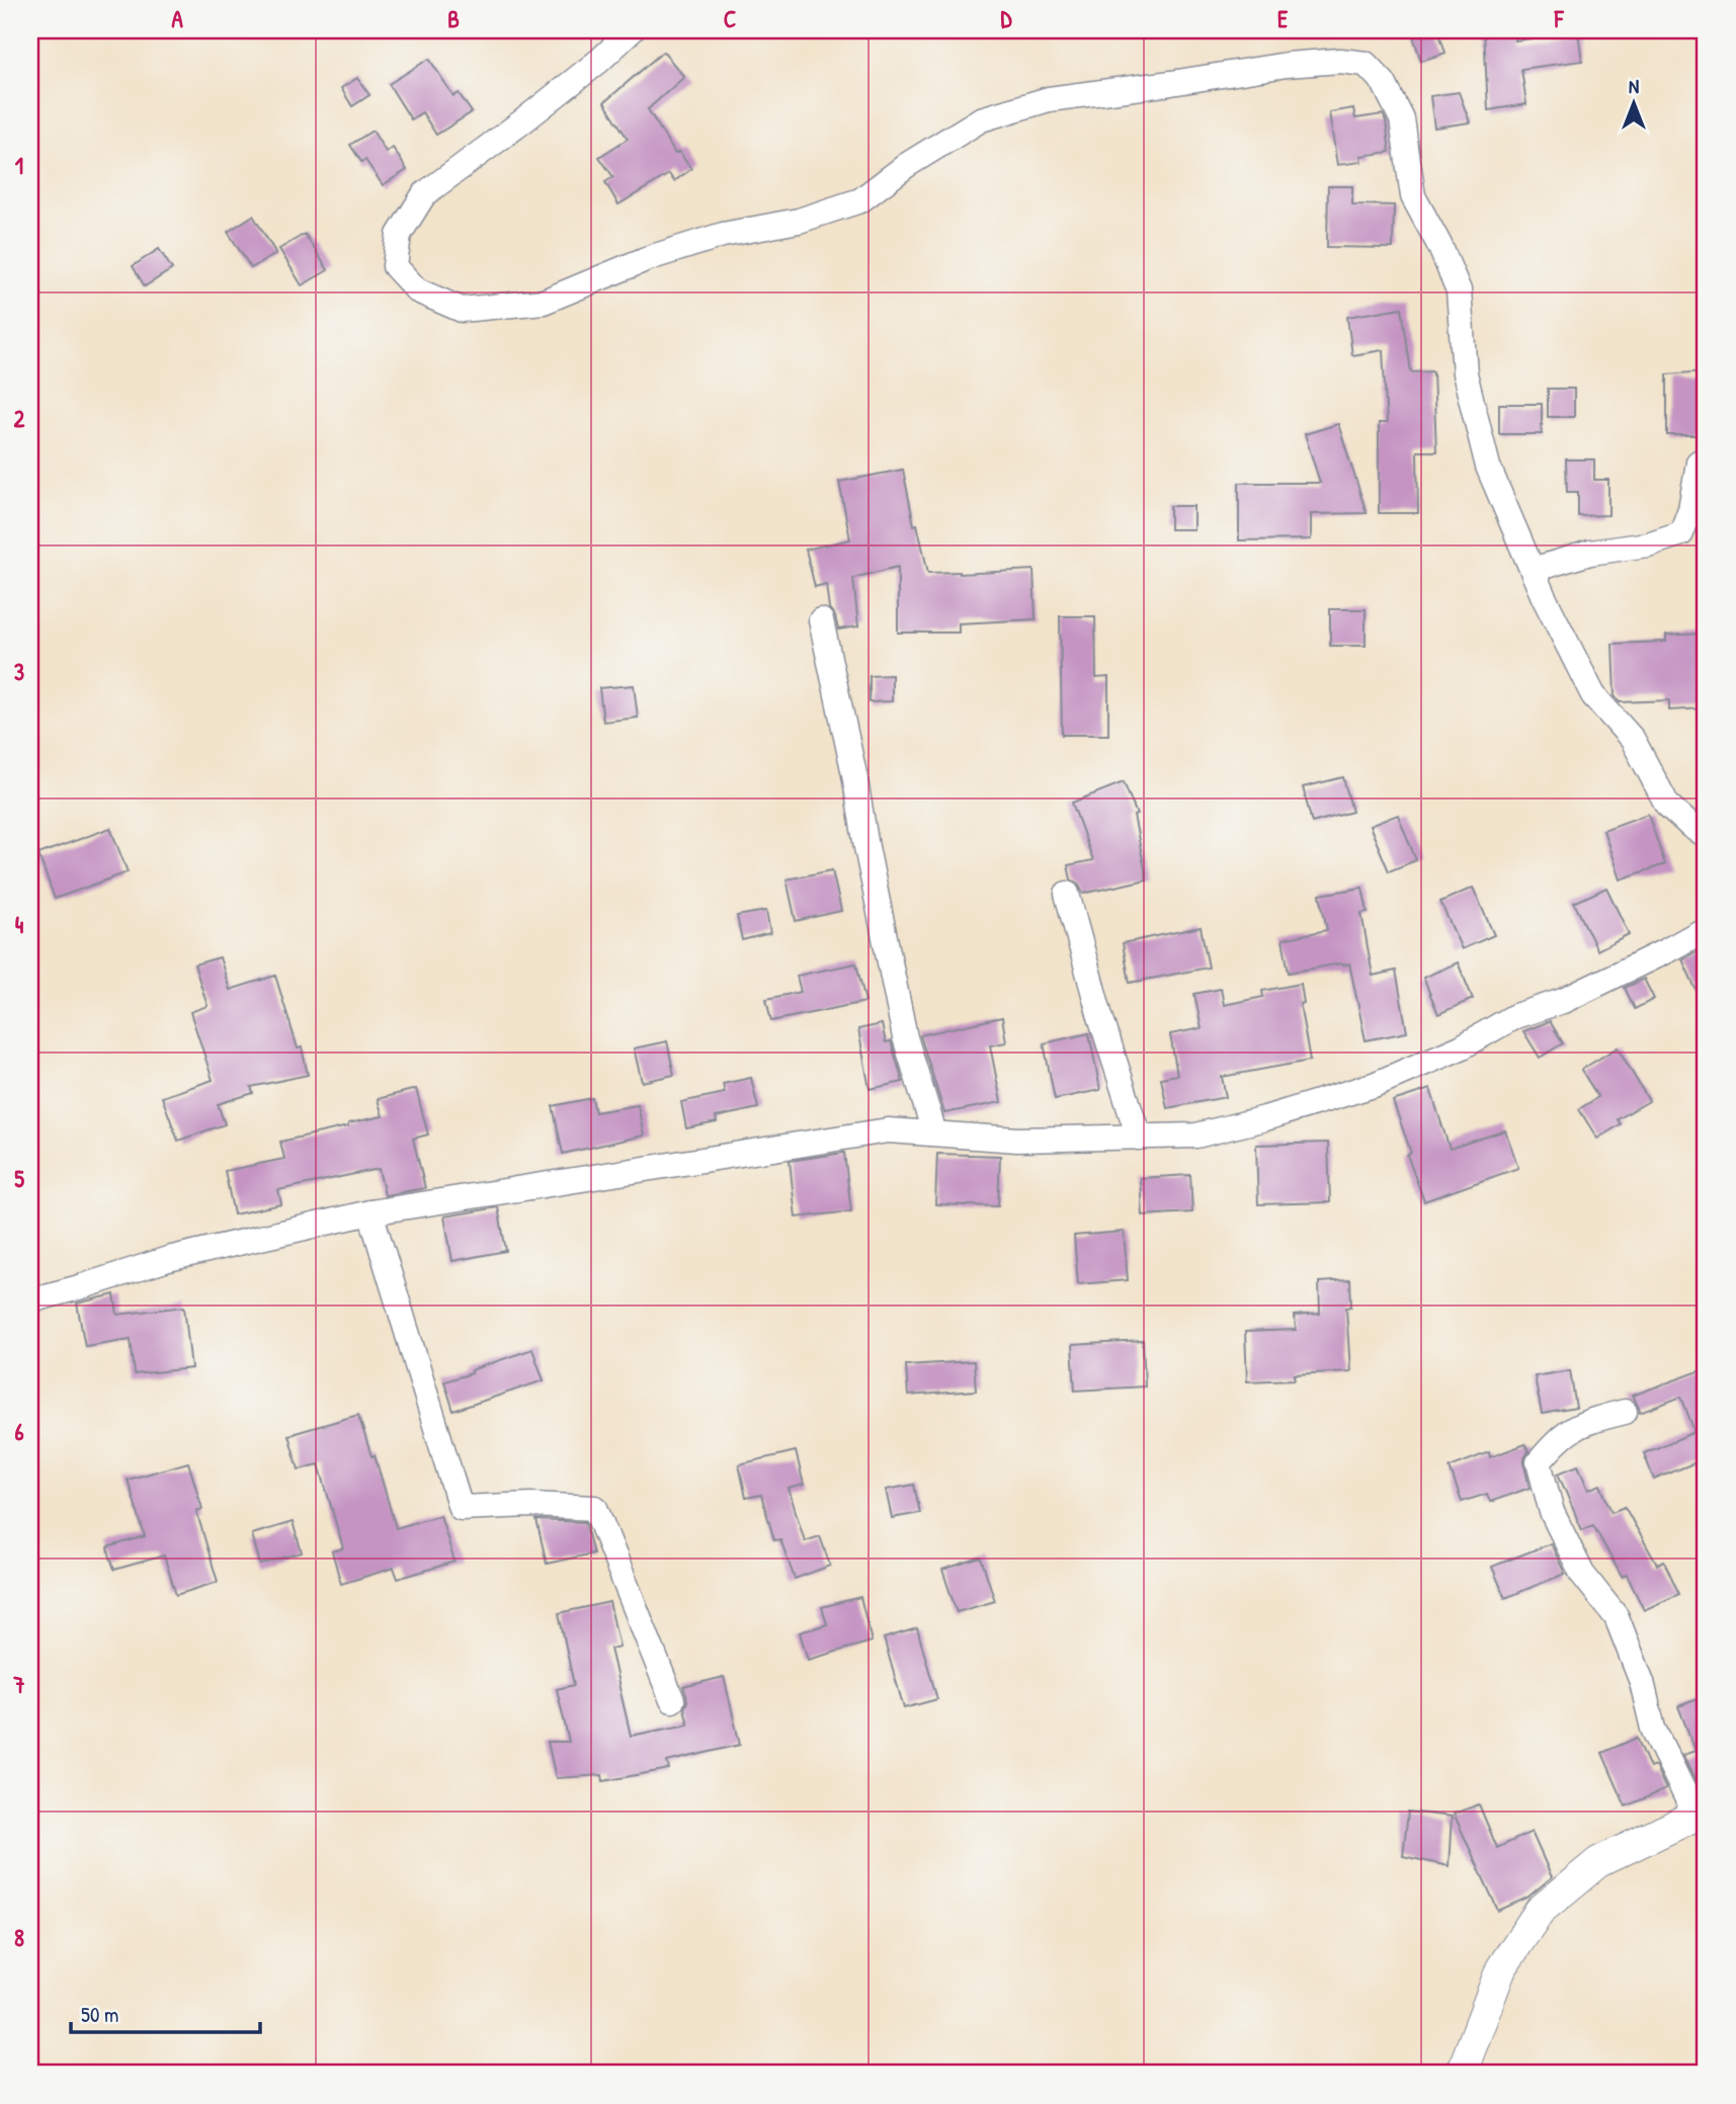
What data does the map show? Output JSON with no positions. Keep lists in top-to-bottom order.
{
  "scale_bar": "50 m",
  "north": "top",
  "grid": {
    "columns": [
      "A",
      "B",
      "C",
      "D",
      "E",
      "F"
    ],
    "rows": [
      "1",
      "2",
      "3",
      "4",
      "5",
      "6",
      "7",
      "8"
    ]
  }
}
